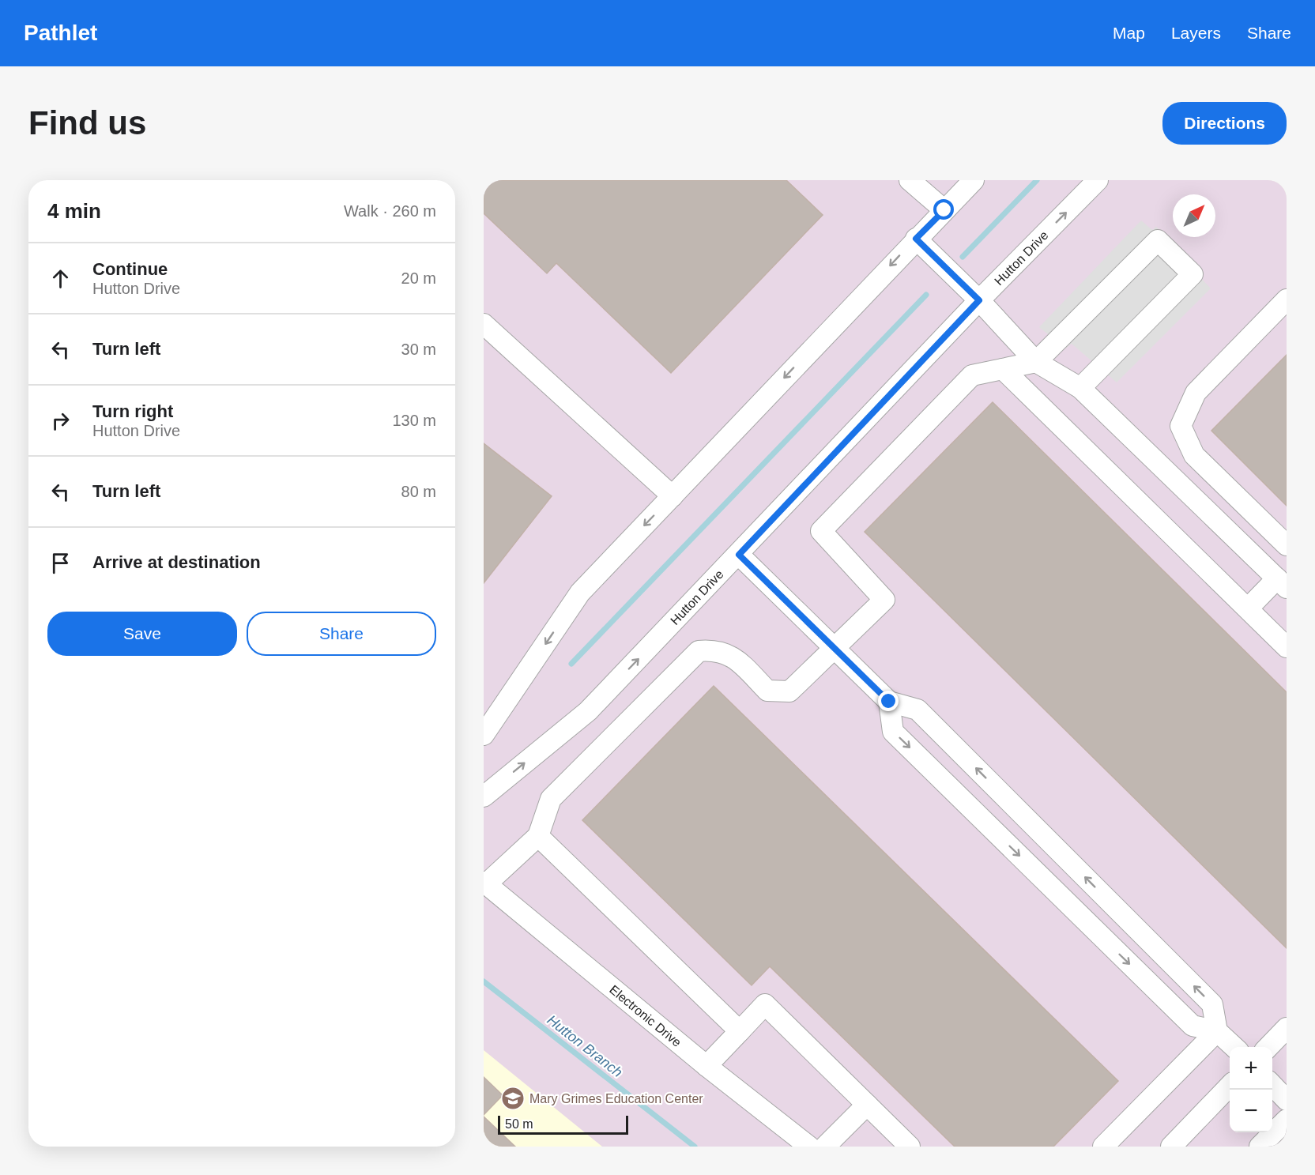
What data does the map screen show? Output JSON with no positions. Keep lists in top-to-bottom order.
{
  "streets": {
    "street": ["Hutton Drive", "Electronic Drive"]
  },
  "water": ["Hutton Branch"],
  "places": {
    "school or university": ["Mary Grimes Education Center"]
  },
  "scale_bar": "50 m",
  "north": "top right",
  "page": {
    "header": "Pathlet",
    "nav": ["Map", "Layers", "Share"],
    "buttons": [
      "Directions",
      ["Save", "Share"]
    ],
    "title": "Find us",
    "heading": ["4 min", "Walk · 260 m"],
    "list": [
      ["Continue", "Hutton Drive", "20 m"],
      ["Turn left", "30 m"],
      ["Turn right", "Hutton Drive", "130 m"],
      ["Turn left", "80 m"],
      "Arrive at destination"
    ],
    "map_buttons": ["+", "−"],
    "scale": "50 m"
  }
}
